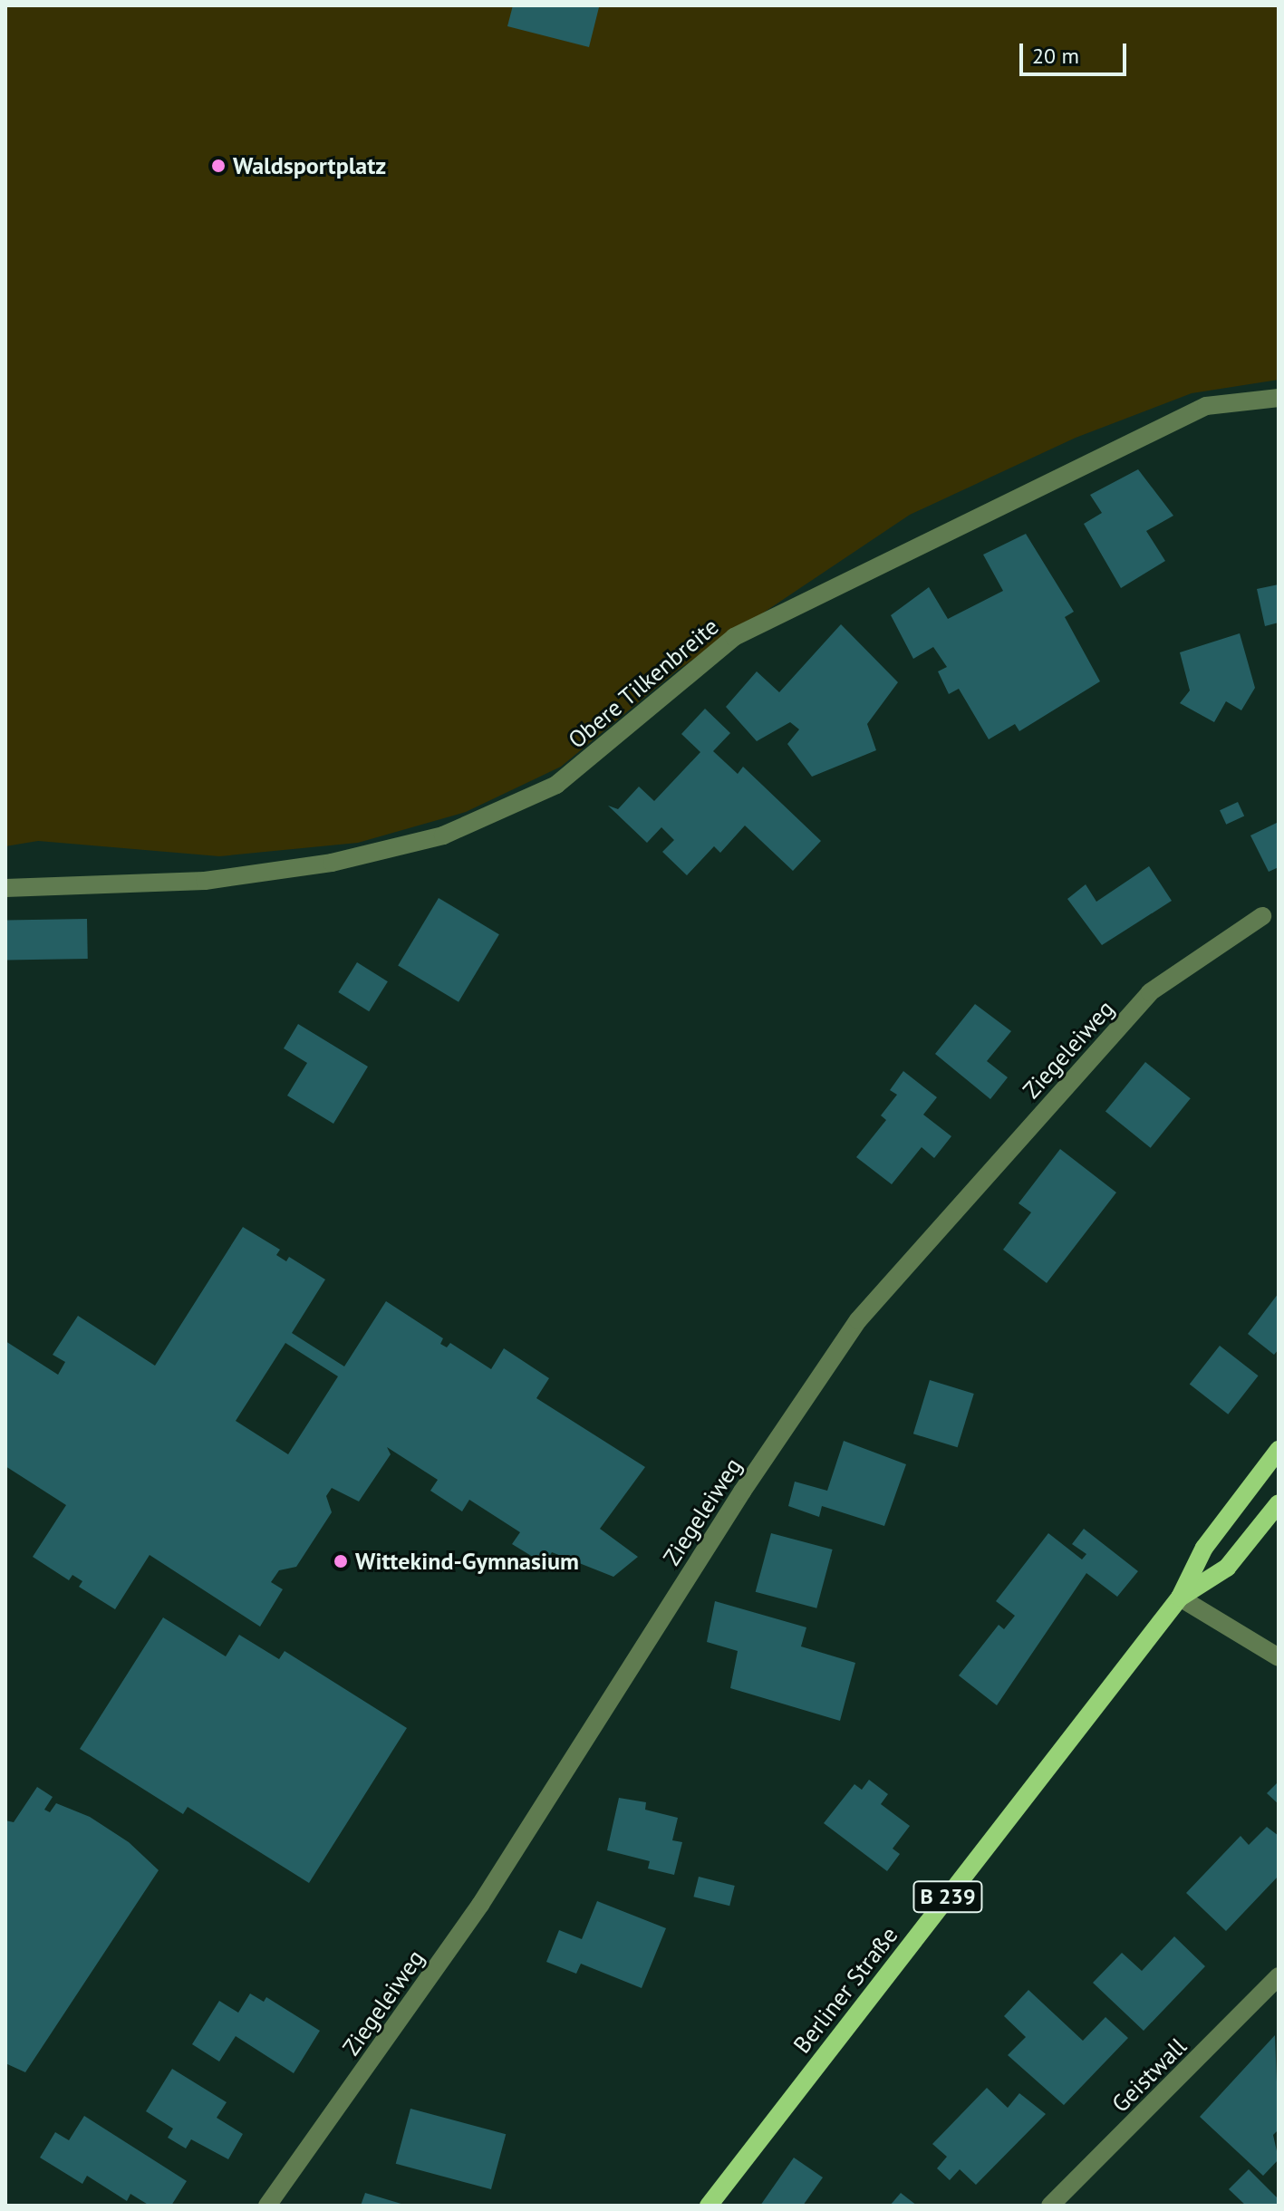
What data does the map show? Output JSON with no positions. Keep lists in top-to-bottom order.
{
  "streets": {
    "main road": ["B 239", "Berliner Straße"],
    "street": ["Obere Tilkenbreite", "Ziegeleiweg", "Geistwall"]
  },
  "places": ["Waldsportplatz", "Wittekind-Gymnasium"],
  "scale_bar": "20 m"
}
